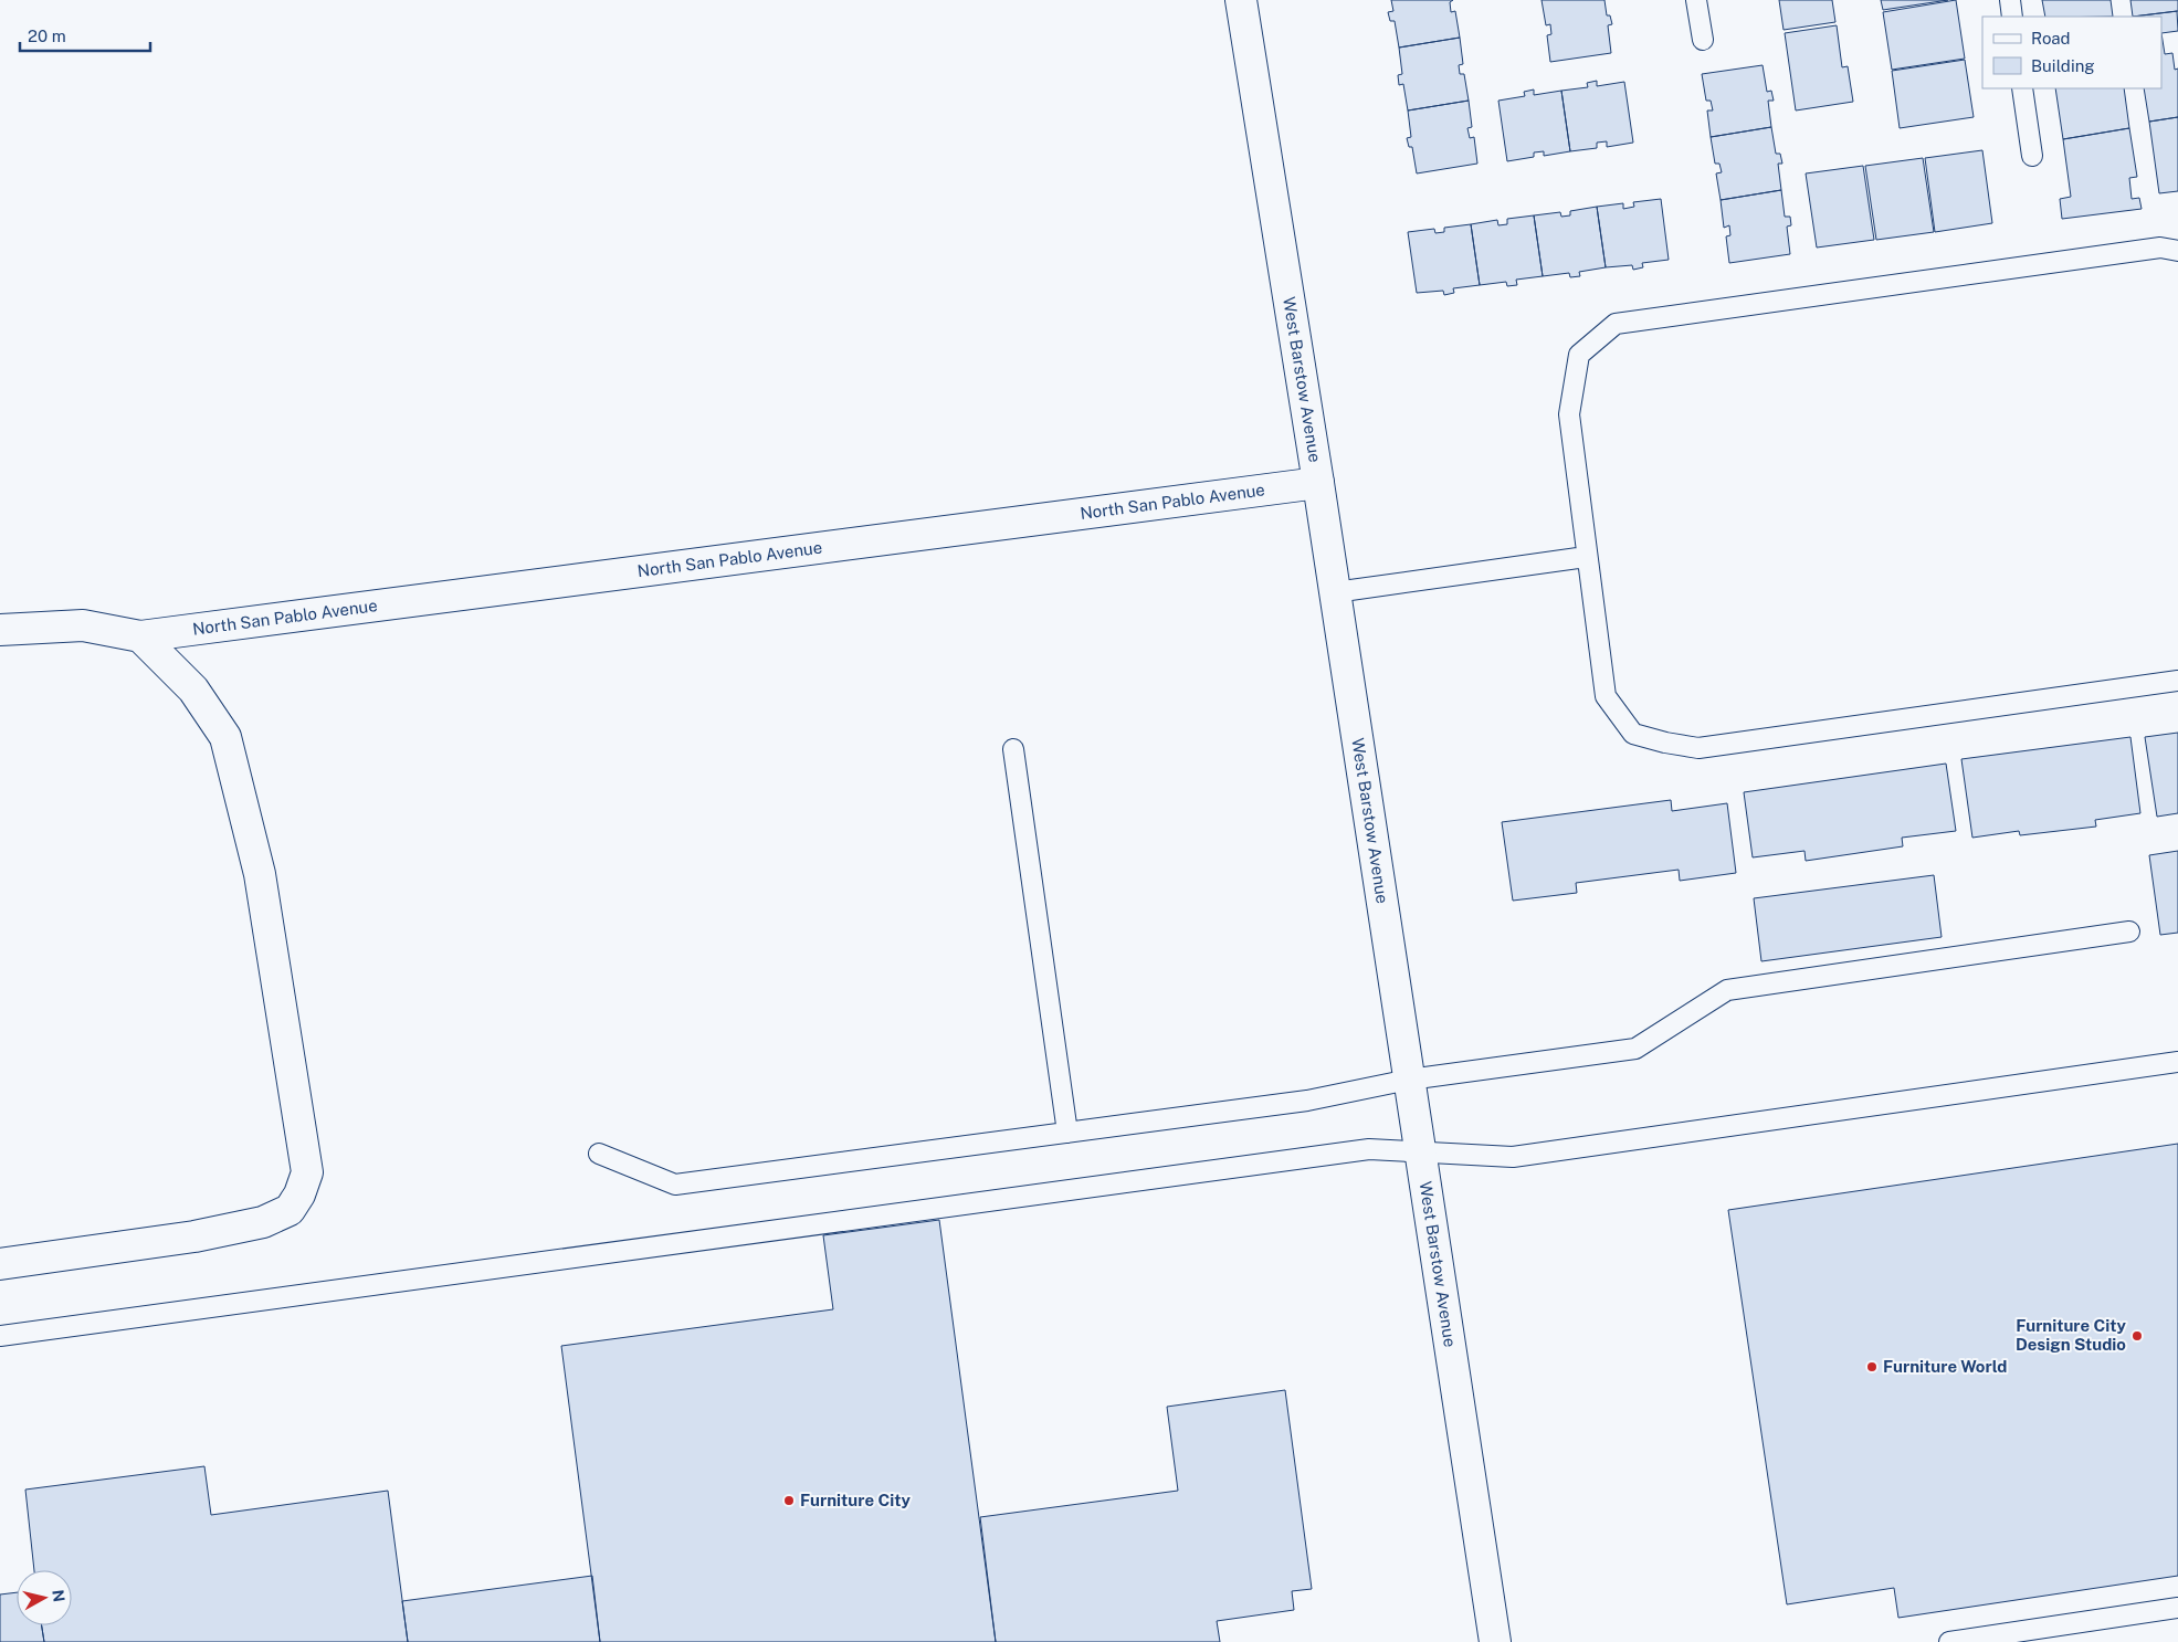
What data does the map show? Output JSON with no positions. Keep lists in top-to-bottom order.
{
  "streets": {
    "street": ["West Barstow Avenue", "North San Pablo Avenue"]
  },
  "crossings": [
    ["West Barstow Avenue", "North San Pablo Avenue"]
  ],
  "places": ["Furniture City Design Studio", "Furniture World", "Furniture City"],
  "legend": ["Road", "Building"],
  "scale_bar": "20 m",
  "north": "right"
}
